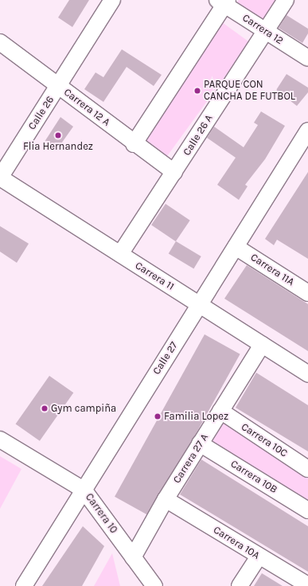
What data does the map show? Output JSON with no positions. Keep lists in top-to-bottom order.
{
  "streets": {
    "street": [
      "Carrera 12",
      "Carrera 12 A",
      "Calle 26",
      "Calle 26 A",
      "Carrera 11A",
      "Carrera 11",
      "Calle 27",
      "Carrera 10C",
      "Carrera 27 A",
      "Carrera 10B",
      "Carrera 10",
      "Carrera 10A"
    ]
  },
  "crossings": [
    ["Carrera 12", "Calle 26 A"],
    ["Carrera 12 A", "Calle 26"],
    ["Carrera 12 A", "Calle 26 A"],
    ["Calle 26", "Carrera 11"],
    ["Calle 26 A", "Carrera 11"],
    ["Carrera 11A", "Calle 27"],
    ["Carrera 11", "Calle 27"],
    ["Carrera 11", "Carrera 27 A"],
    ["Calle 27", "Carrera 10"],
    ["Carrera 10C", "Carrera 27 A"],
    ["Carrera 27 A", "Carrera 10B"],
    ["Carrera 27 A", "Carrera 10"],
    ["Carrera 27 A", "Carrera 10A"]
  ],
  "places": [
    "PARQUE CON CANCHA DE FUTBOL",
    "Flia Hernandez",
    "Gym campiña",
    "Familia Lopez"
  ]
}
